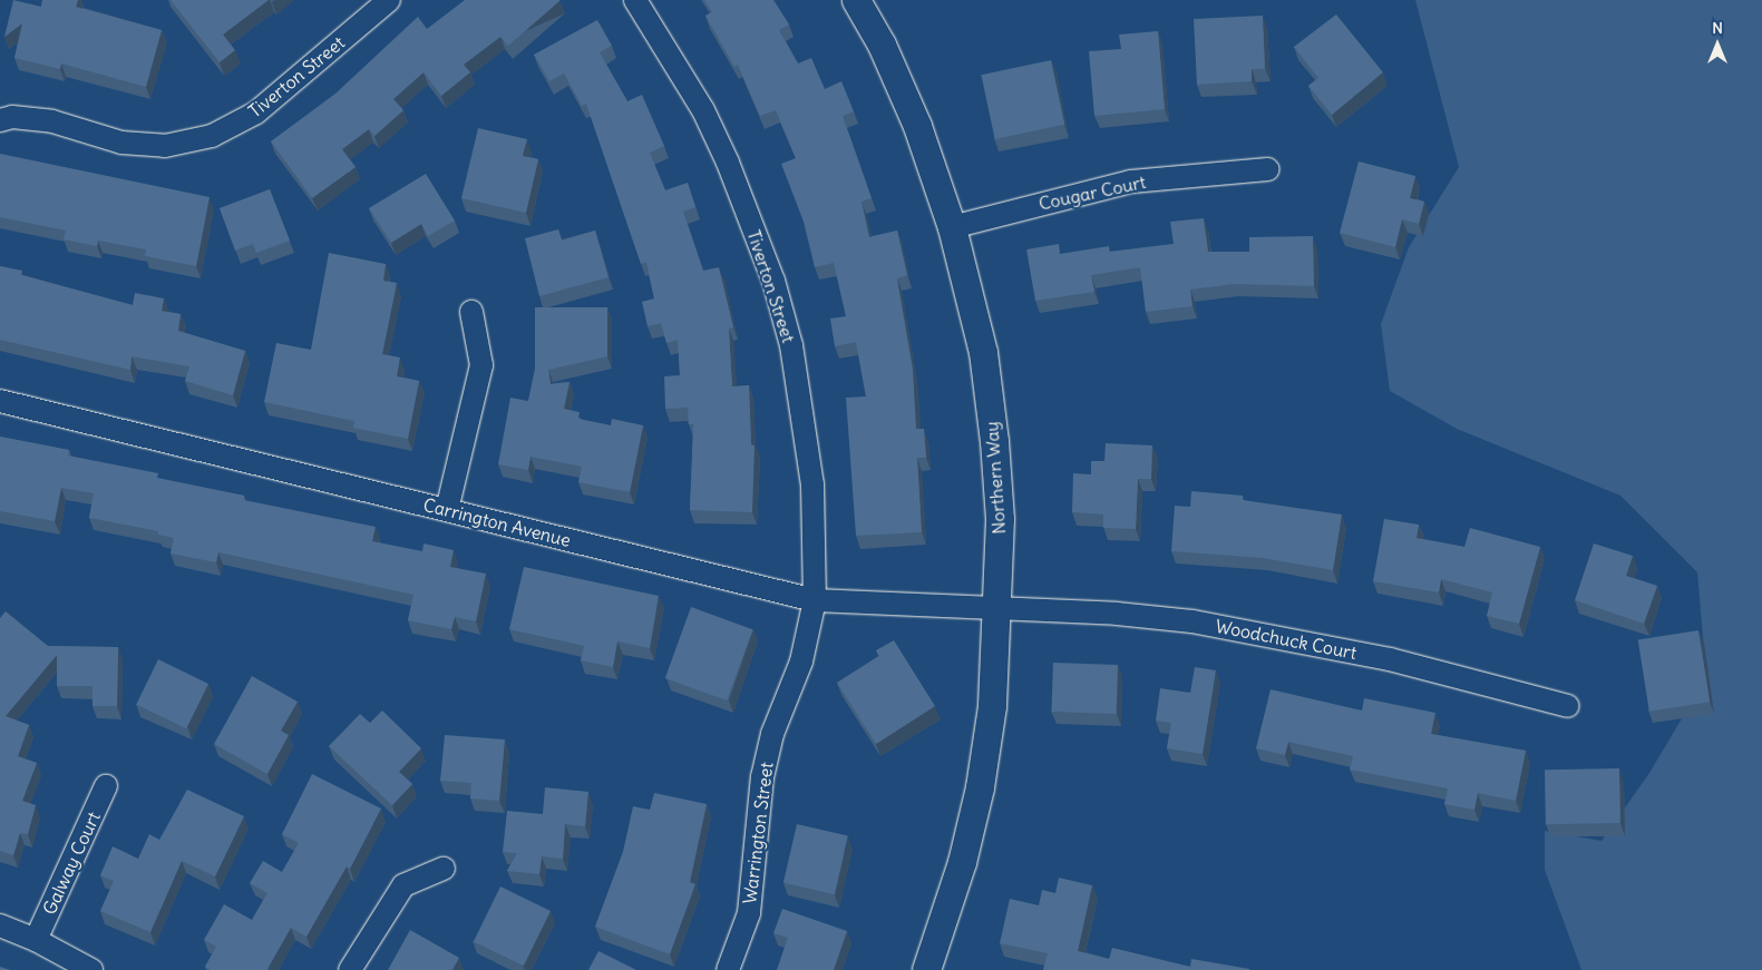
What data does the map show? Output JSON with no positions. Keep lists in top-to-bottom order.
{
  "streets": {
    "street": [
      "Tiverton Street",
      "Cougar Court",
      "Northern Way",
      "Carrington Avenue",
      "Woodchuck Court",
      "Warrington Street",
      "Galway Court"
    ]
  },
  "crossings": [
    ["Tiverton Street", "Carrington Avenue"],
    ["Tiverton Street", "Warrington Street"],
    ["Cougar Court", "Northern Way"],
    ["Northern Way", "Carrington Avenue"],
    ["Northern Way", "Woodchuck Court"],
    ["Carrington Avenue", "Woodchuck Court"],
    ["Carrington Avenue", "Warrington Street"]
  ],
  "north": "top"
}
